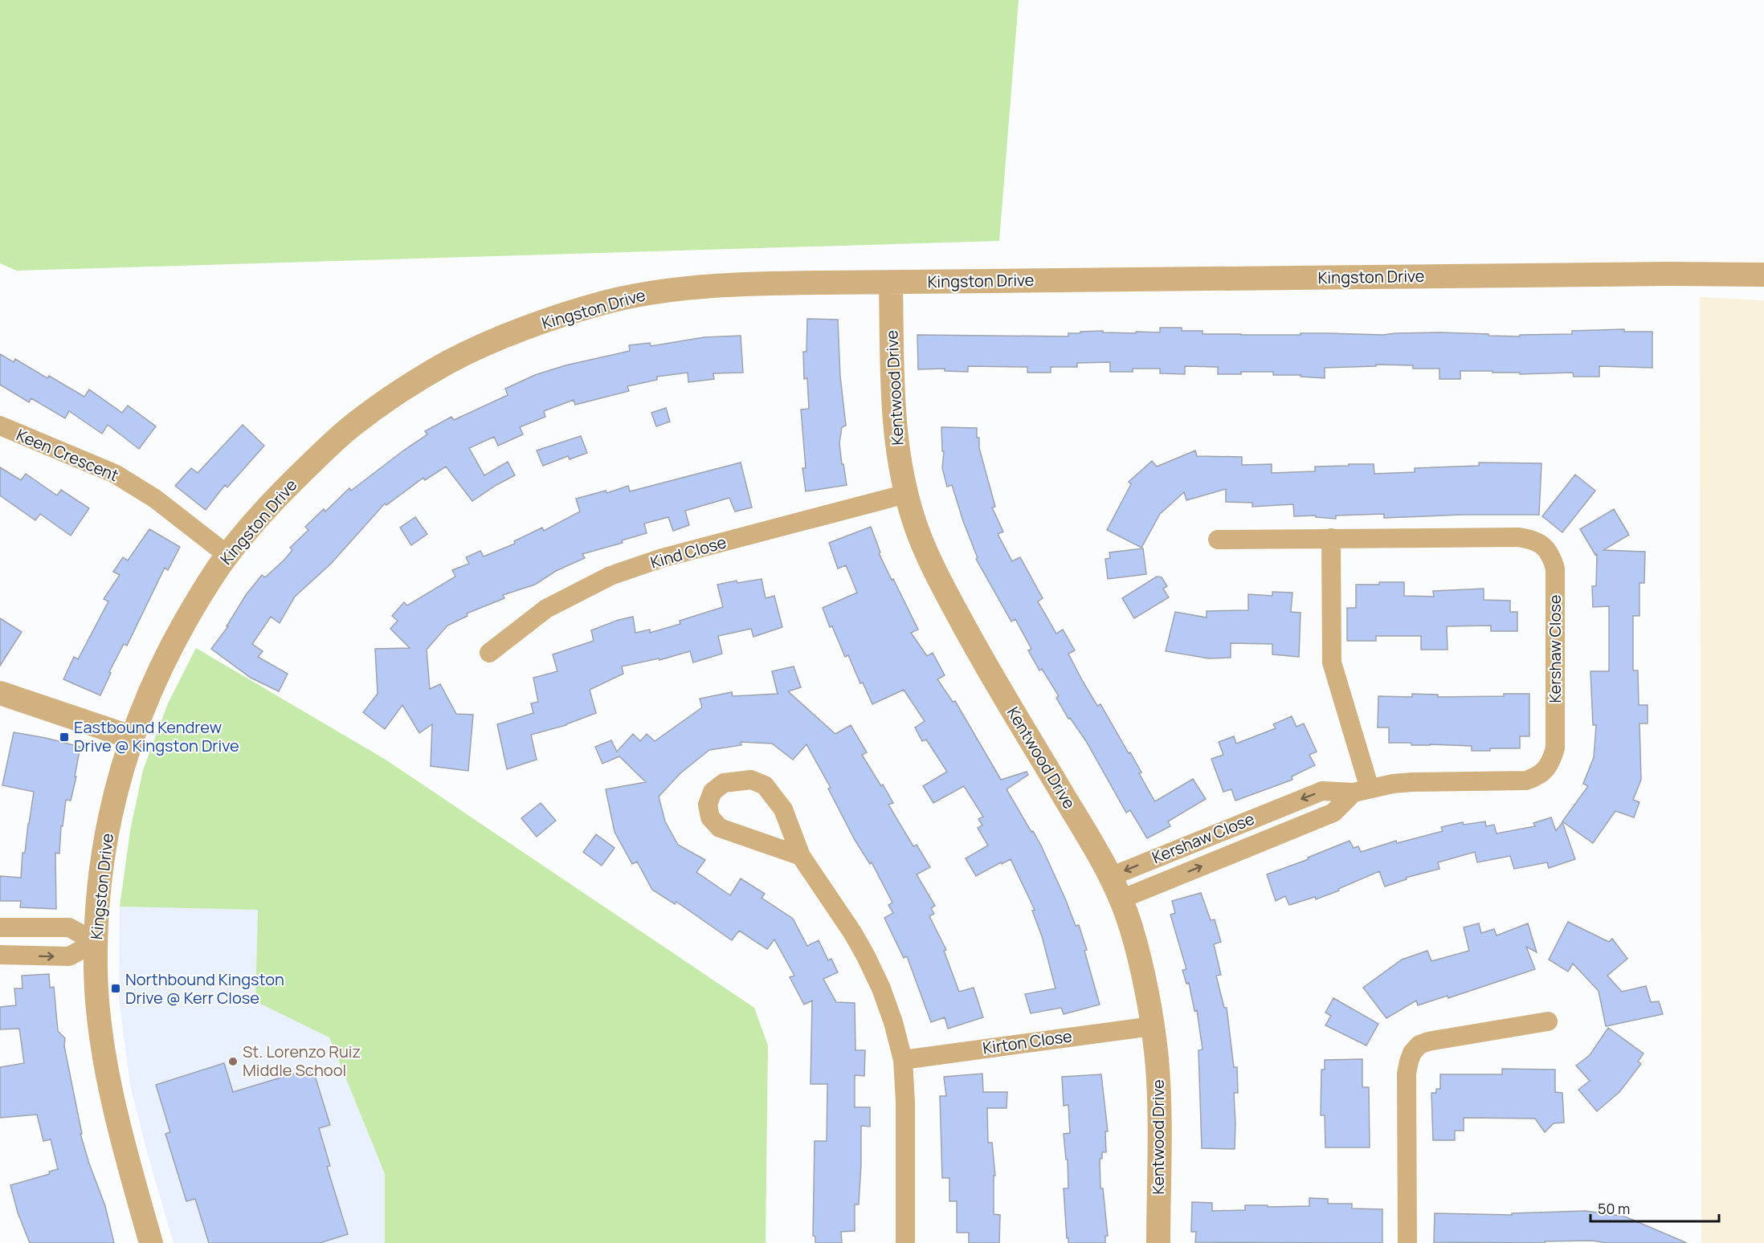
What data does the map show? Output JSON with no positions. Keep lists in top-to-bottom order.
{
  "streets": {
    "street": [
      "Kingston Drive",
      "Kentwood Drive",
      "Keen Crescent",
      "Kind Close",
      "Kershaw Close",
      "Kirton Close"
    ]
  },
  "crossings": [
    ["Kingston Drive", "Kentwood Drive"],
    ["Kingston Drive", "Keen Crescent"],
    ["Kentwood Drive", "Kind Close"],
    ["Kentwood Drive", "Kershaw Close"],
    ["Kentwood Drive", "Kirton Close"]
  ],
  "places": {
    "transit": ["Eastbound Kendrew Drive @ Kingston Drive", "Northbound Kingston Drive @ Kerr Close"],
    "other": ["St. Lorenzo Ruiz Middle School"]
  },
  "scale_bar": "50 m"
}
